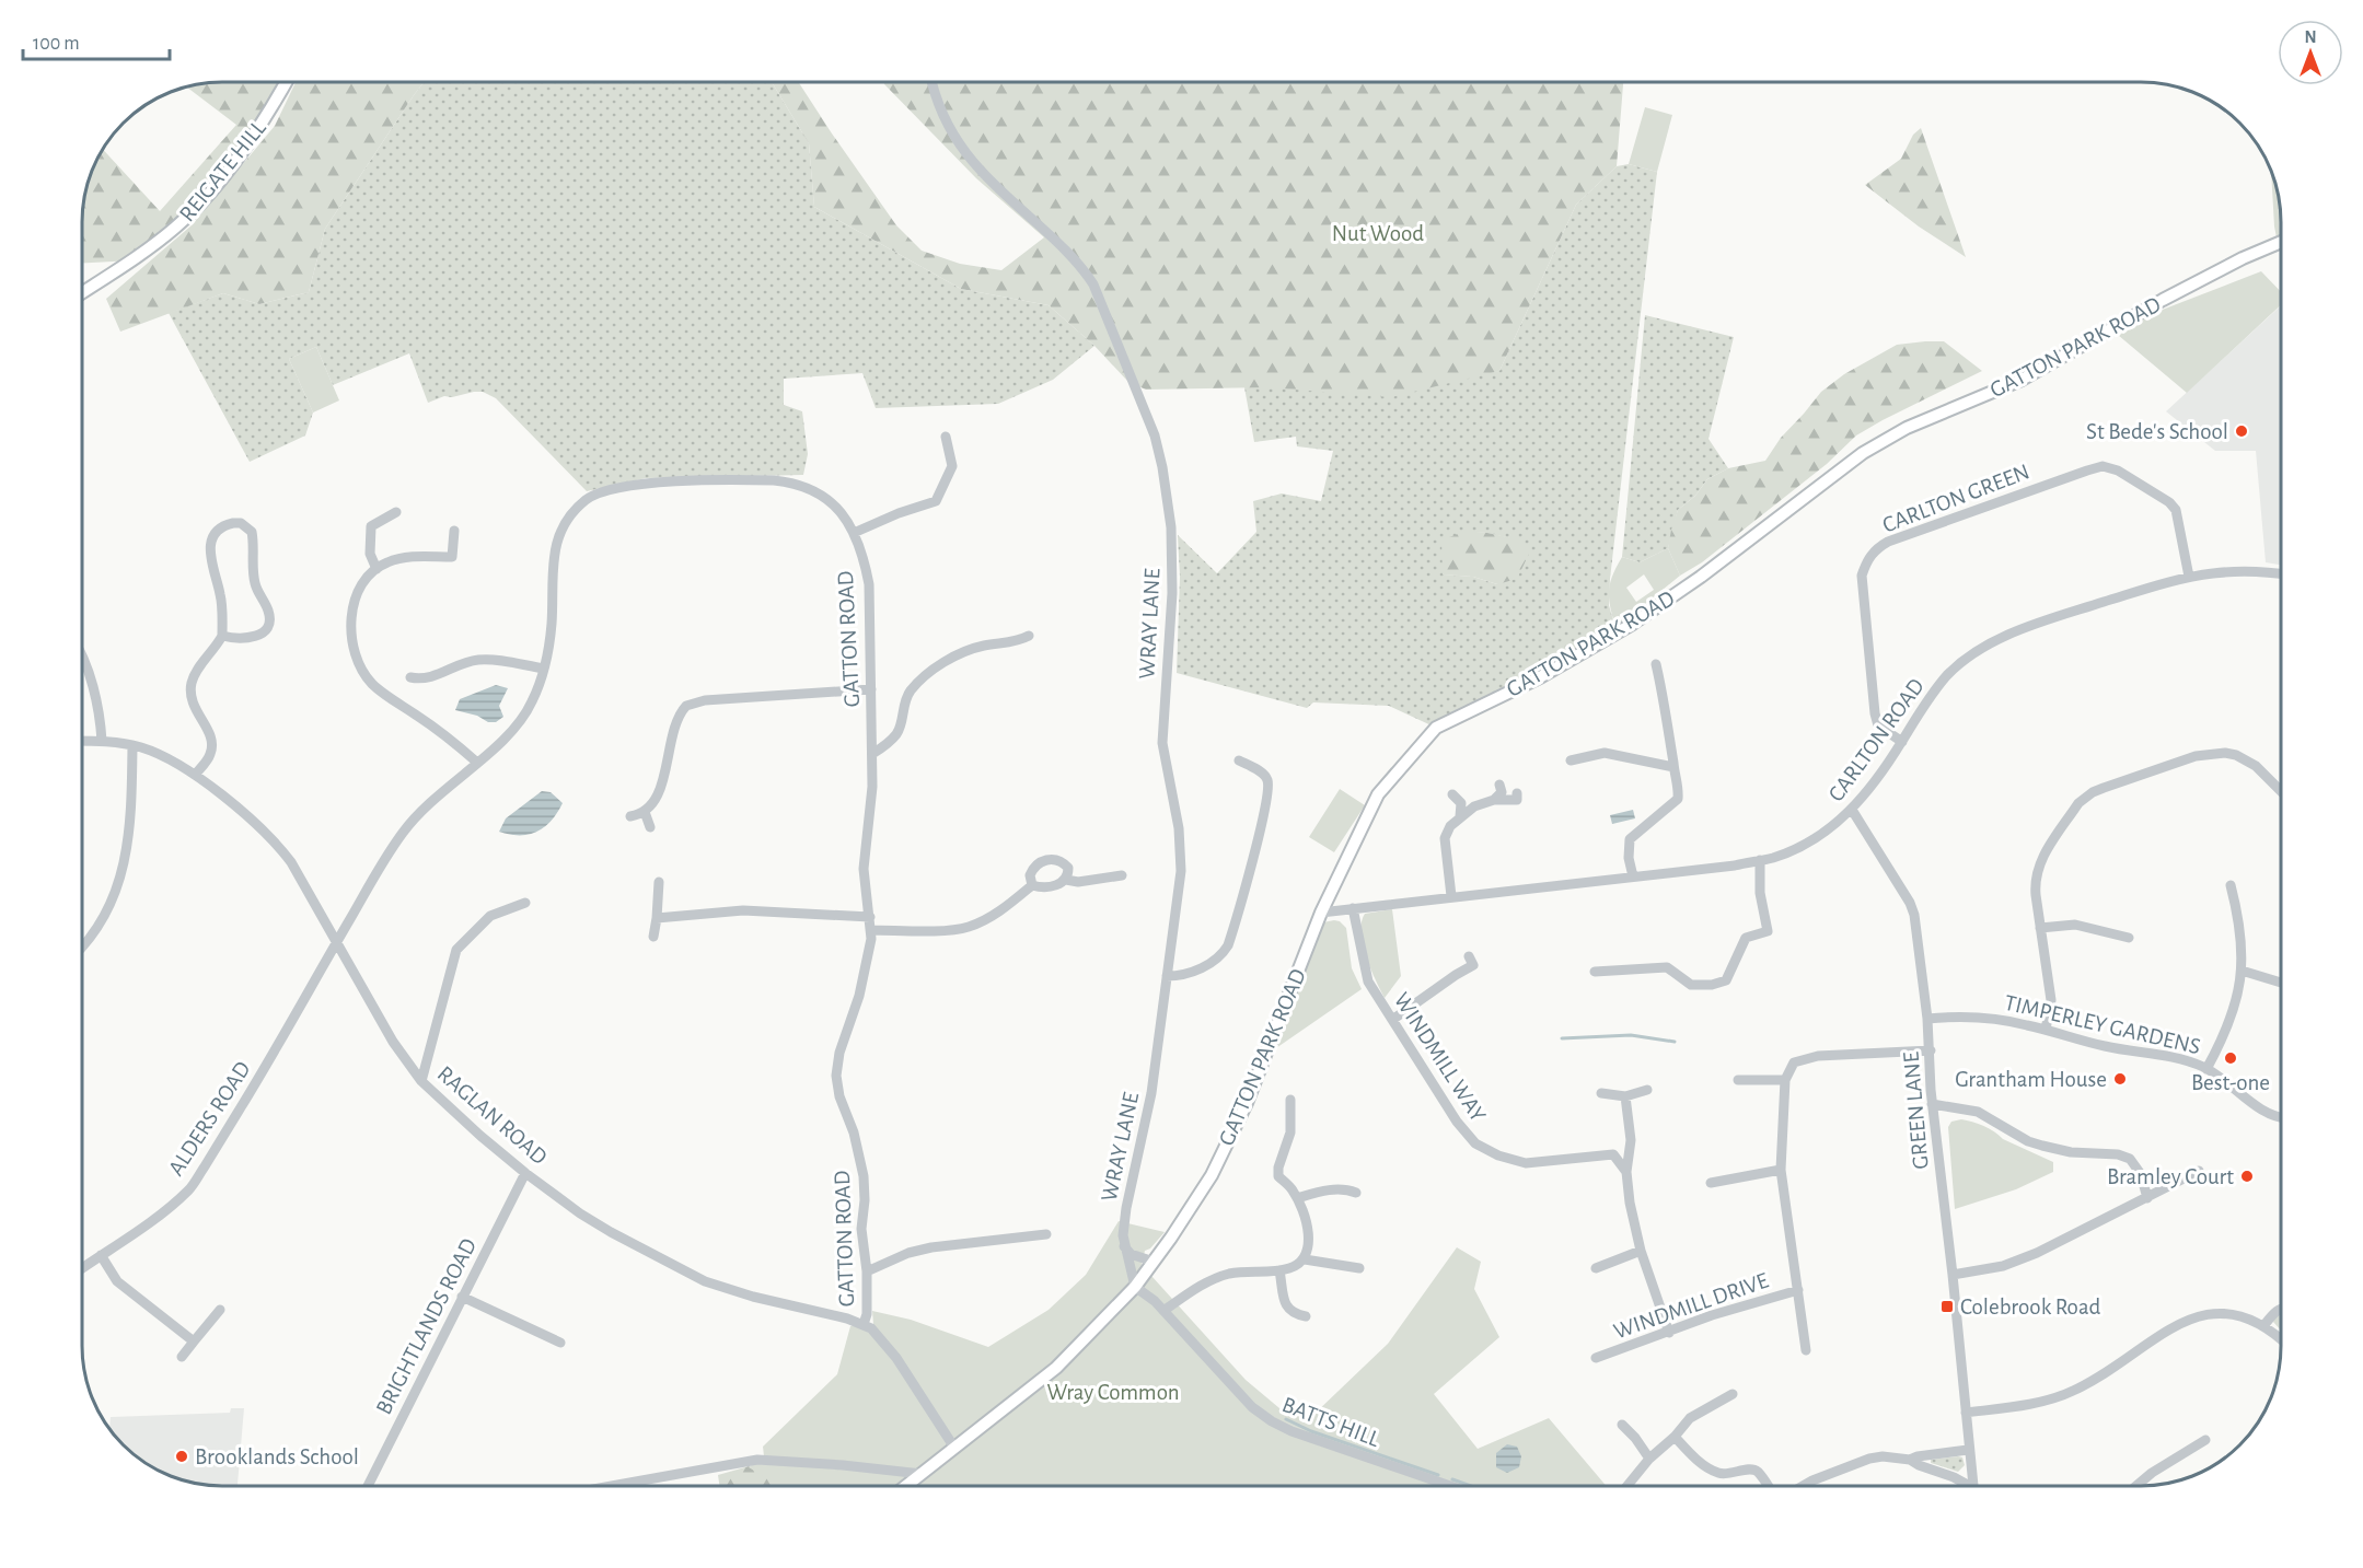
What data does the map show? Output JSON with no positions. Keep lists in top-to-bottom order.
{
  "streets": {
    "main road": ["REIGATE HILL", "GATTON PARK ROAD"],
    "street": [
      "CARLTON GREEN",
      "WRAY LANE",
      "GATTON ROAD",
      "CARLTON ROAD",
      "TIMPERLEY GARDENS",
      "WINDMILL WAY",
      "GREEN LANE",
      "RAGLAN ROAD",
      "ALDERS ROAD",
      "WINDMILL DRIVE",
      "BRIGHTLANDS ROAD",
      "BATTS HILL"
    ]
  },
  "crossings": [
    ["GATTON PARK ROAD", "WRAY LANE"],
    ["GATTON PARK ROAD", "CARLTON ROAD"],
    ["GATTON PARK ROAD", "RAGLAN ROAD"],
    ["GATTON PARK ROAD", "BATTS HILL"],
    ["CARLTON GREEN", "CARLTON ROAD"],
    ["WRAY LANE", "BATTS HILL"],
    ["GATTON ROAD", "RAGLAN ROAD"],
    ["GATTON ROAD", "ALDERS ROAD"],
    ["CARLTON ROAD", "WINDMILL WAY"],
    ["CARLTON ROAD", "GREEN LANE"],
    ["TIMPERLEY GARDENS", "GREEN LANE"],
    ["RAGLAN ROAD", "ALDERS ROAD"],
    ["RAGLAN ROAD", "BRIGHTLANDS ROAD"]
  ],
  "parks": ["Nut Wood", "Wray Common"],
  "places": {
    "other": [
      "St Bede's School",
      "Best-one",
      "Grantham House",
      "Bramley Court",
      "Brooklands School"
    ],
    "transit": ["Colebrook Road"]
  },
  "scale_bar": "100 m",
  "north": "top"
}
